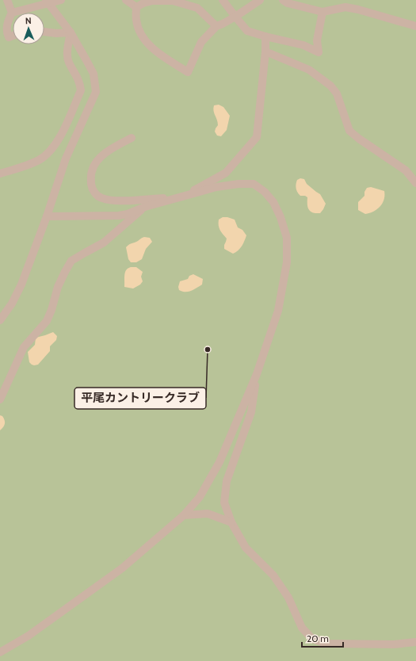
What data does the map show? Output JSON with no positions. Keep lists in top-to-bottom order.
{
  "places": ["平尾カントリークラブ"],
  "scale_bar": "20 m",
  "north": "top"
}
